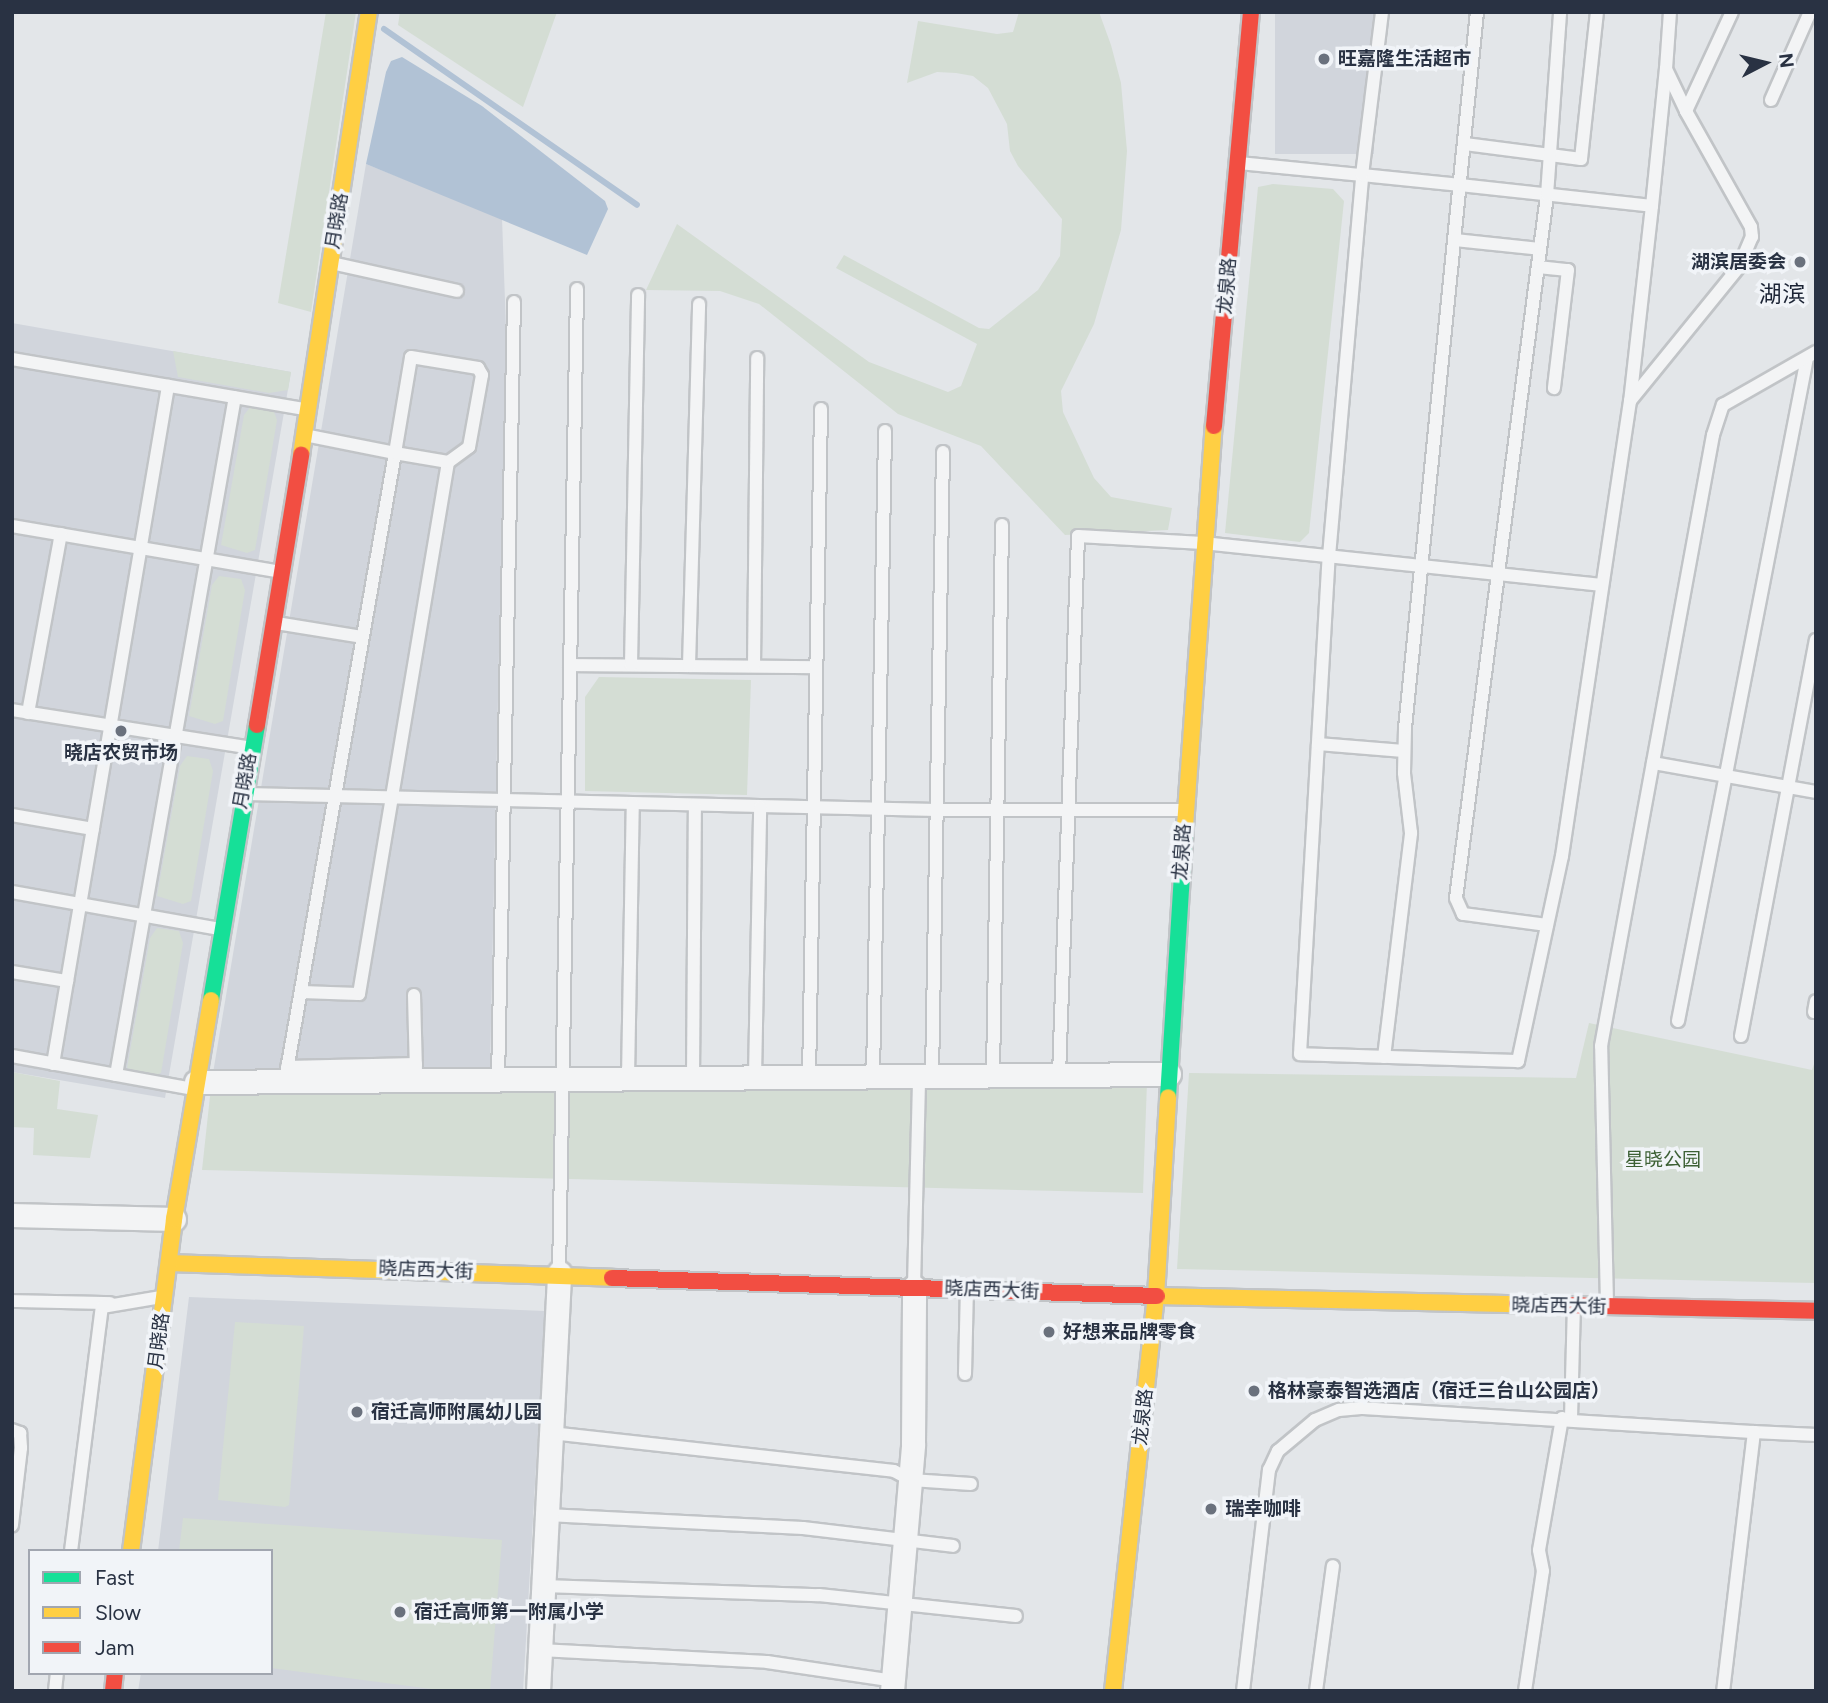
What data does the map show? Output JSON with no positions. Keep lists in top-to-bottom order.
{
  "streets": {
    "street": ["月晓路", "龙泉路", "晓店西大街"]
  },
  "crossings": [
    ["月晓路", "晓店西大街"],
    ["龙泉路", "晓店西大街"]
  ],
  "districts": ["湖滨"],
  "parks": ["星晓公园"],
  "places": [
    "旺嘉隆生活超市",
    "湖滨居委会",
    "晓店农贸市场",
    "好想来品牌零食",
    "格林豪泰智选酒店（宿迁三台山公园店）",
    "宿迁高师附属幼儿园",
    "瑞幸咖啡",
    "宿迁高师第一附属小学"
  ],
  "legend": ["Fast", "Slow", "Jam"],
  "north": "right"
}
